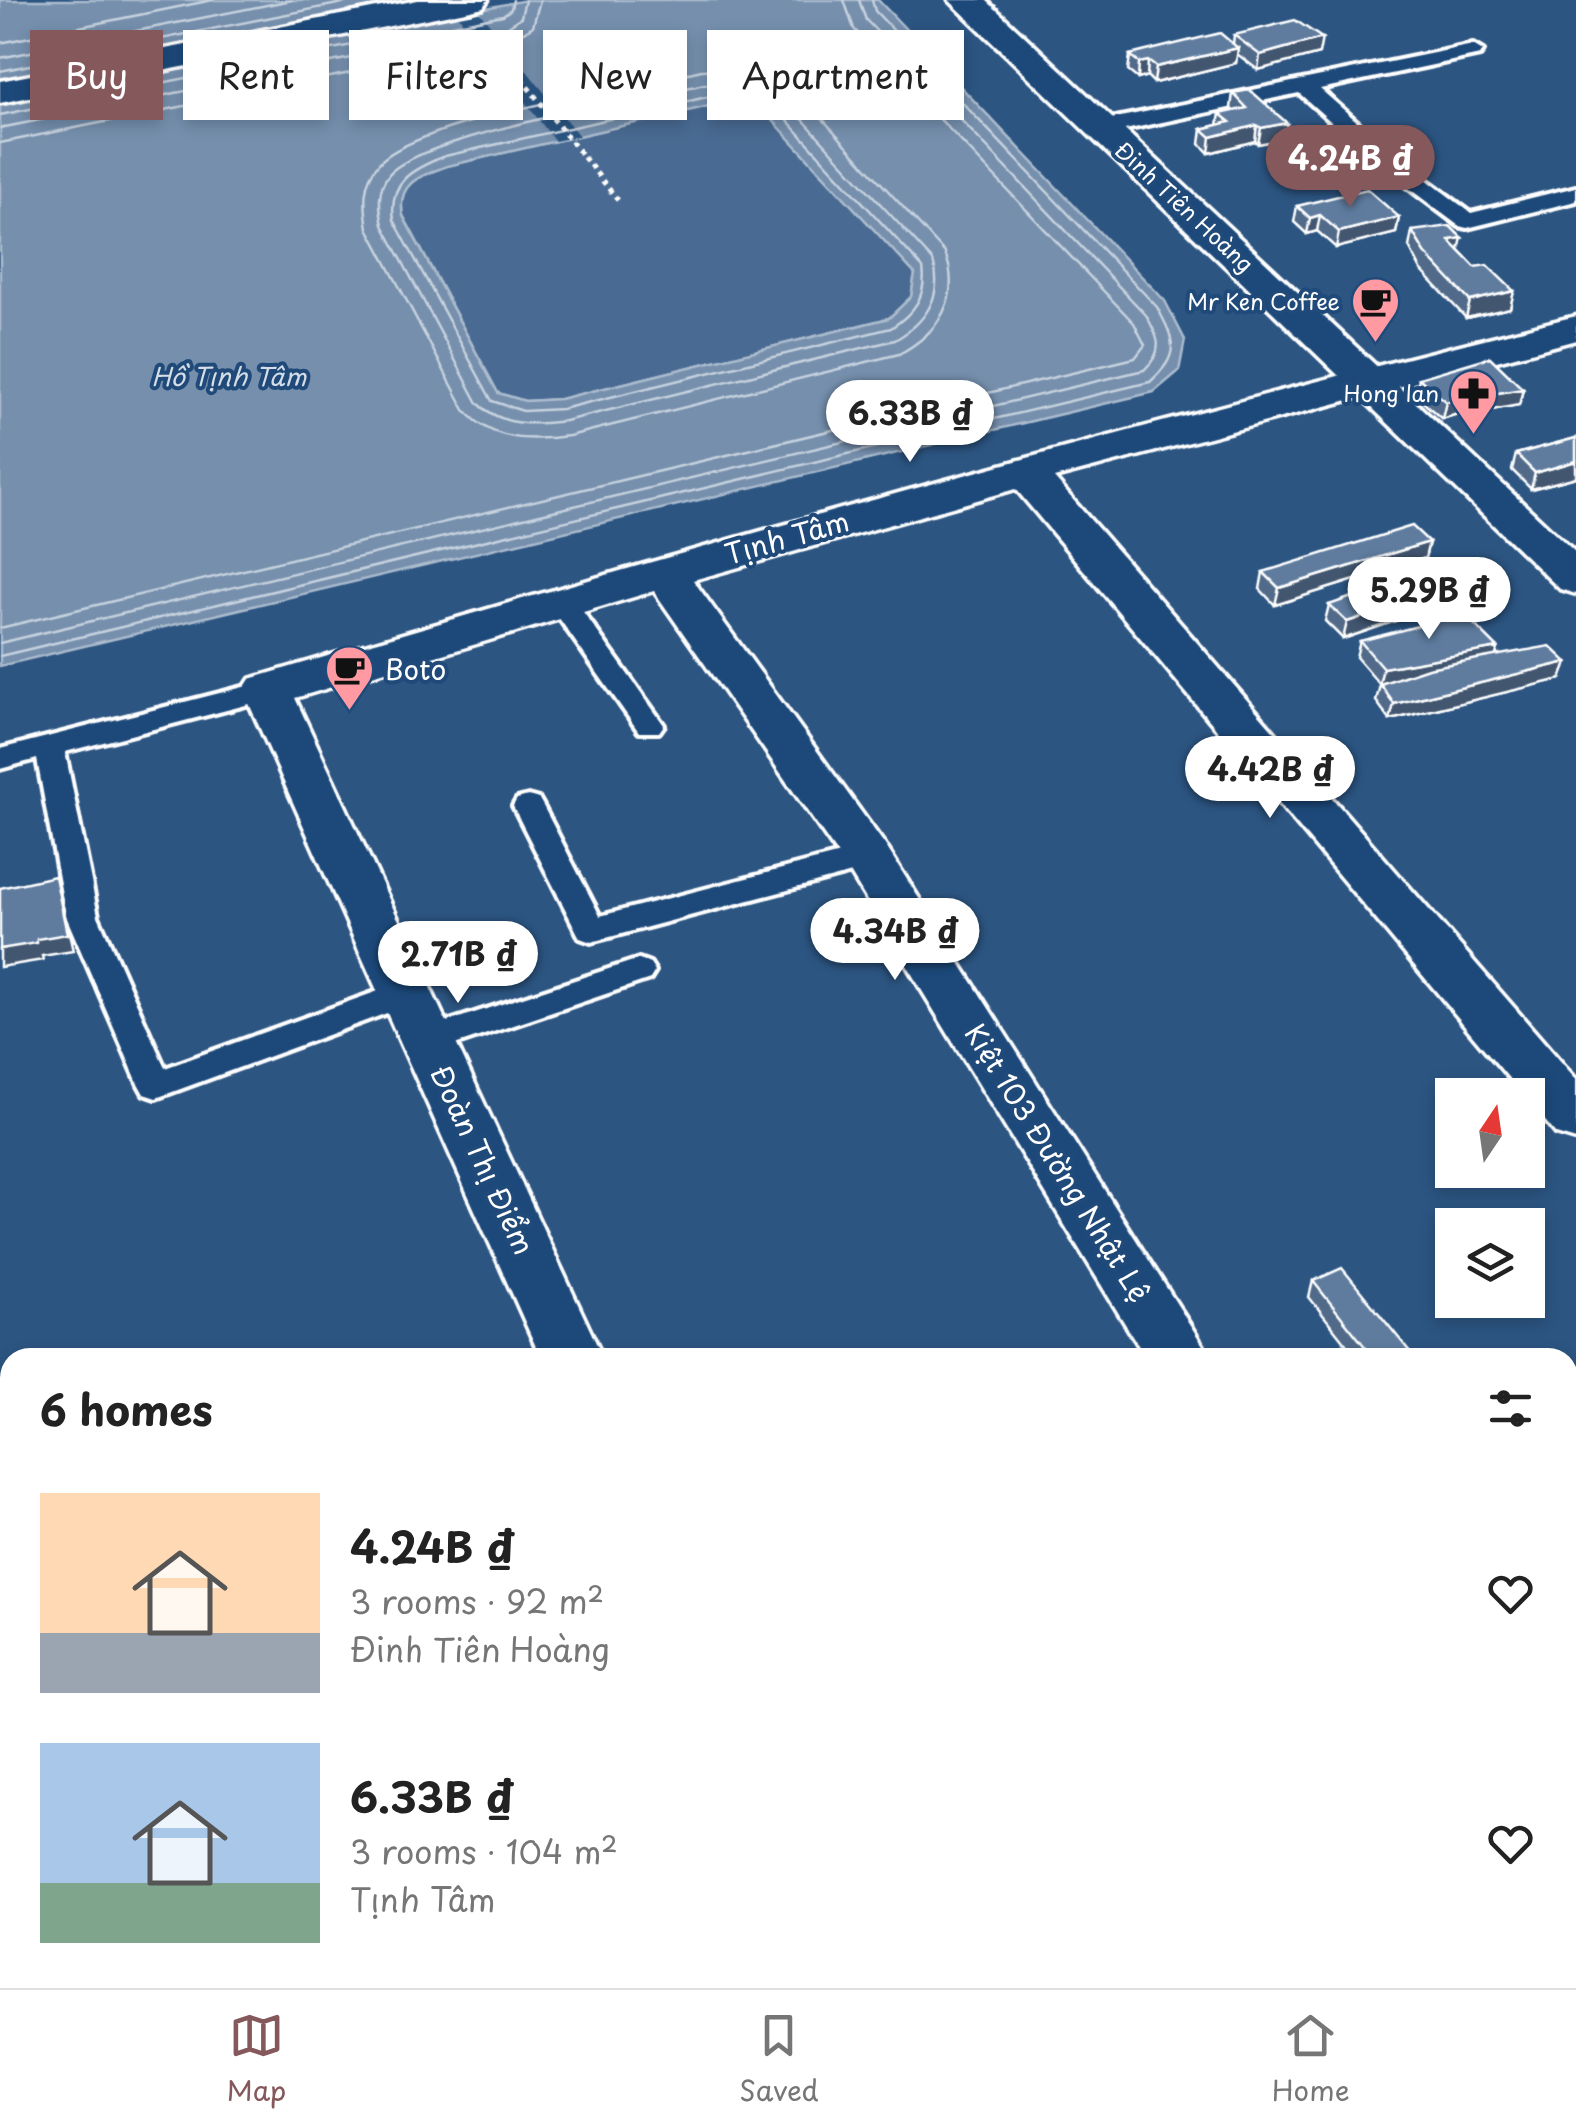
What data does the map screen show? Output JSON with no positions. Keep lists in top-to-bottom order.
{
  "streets": {
    "street": [
      "Đinh Tiên Hoàng",
      "Tịnh Tâm",
      "Đoàn Thị Điểm",
      "Kiệt 103 Đường Nhật Lệ"
    ]
  },
  "crossings": [
    ["Đinh Tiên Hoàng", "Tịnh Tâm"],
    ["Tịnh Tâm", "Đoàn Thị Điểm"],
    ["Tịnh Tâm", "Kiệt 103 Đường Nhật Lệ"]
  ],
  "water": ["Hồ Tịnh Tâm"],
  "places": {
    "cafe": ["Mr Ken Coffee", "Boto"],
    "pharmacy": ["Hong lan"]
  },
  "north": "top",
  "page": {
    "chip": [
      "Buy",
      "Rent",
      "Filters",
      "New",
      "Apartment"
    ],
    "price": [
      "4.24B ₫",
      "6.33B ₫",
      "5.29B ₫",
      "4.42B ₫",
      "4.34B ₫",
      "2.71B ₫"
    ],
    "heading": "6 homes",
    "list": [
      {
        "name": "4.24B ₫",
        "note": "3 rooms · 92 m² · Đinh Tiên Hoàng"
      },
      {
        "name": "6.33B ₫",
        "note": "3 rooms · 104 m² · Tịnh Tâm"
      }
    ],
    "tabs": ["Map", "Saved", "Home"]
  }
}
